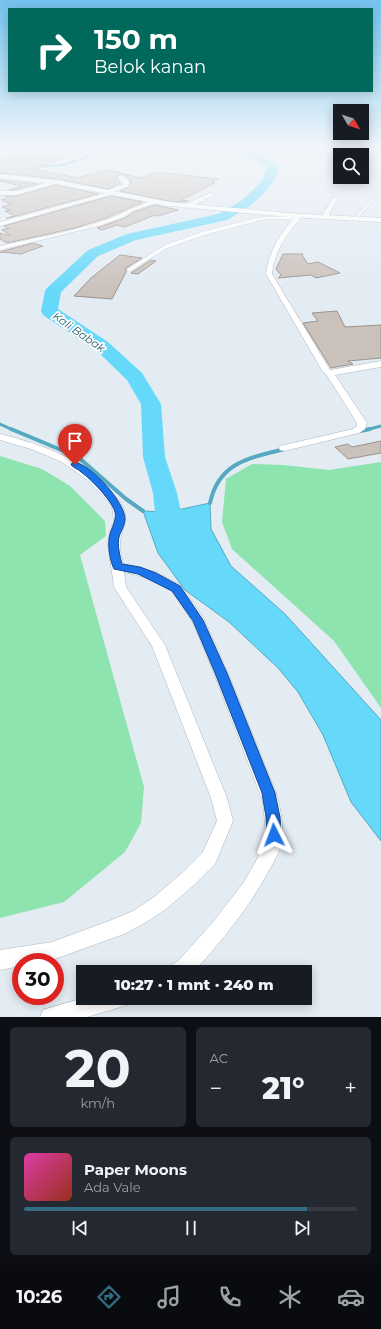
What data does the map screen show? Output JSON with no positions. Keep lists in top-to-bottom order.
{
  "water": ["Kali Babak"],
  "north": "bottom right",
  "page": {
    "turn": ["150 m", "Belok kanan"],
    "limit": "30",
    "trip": "10:27 · 1 mnt · 240 m",
    "tile": [
      ["20", "km/h"],
      "AC"
    ],
    "heat": ["−", "21°", "+"],
    "song": ["Paper Moons", "Ada Vale"],
    "tabs": "10:26"
  }
}
